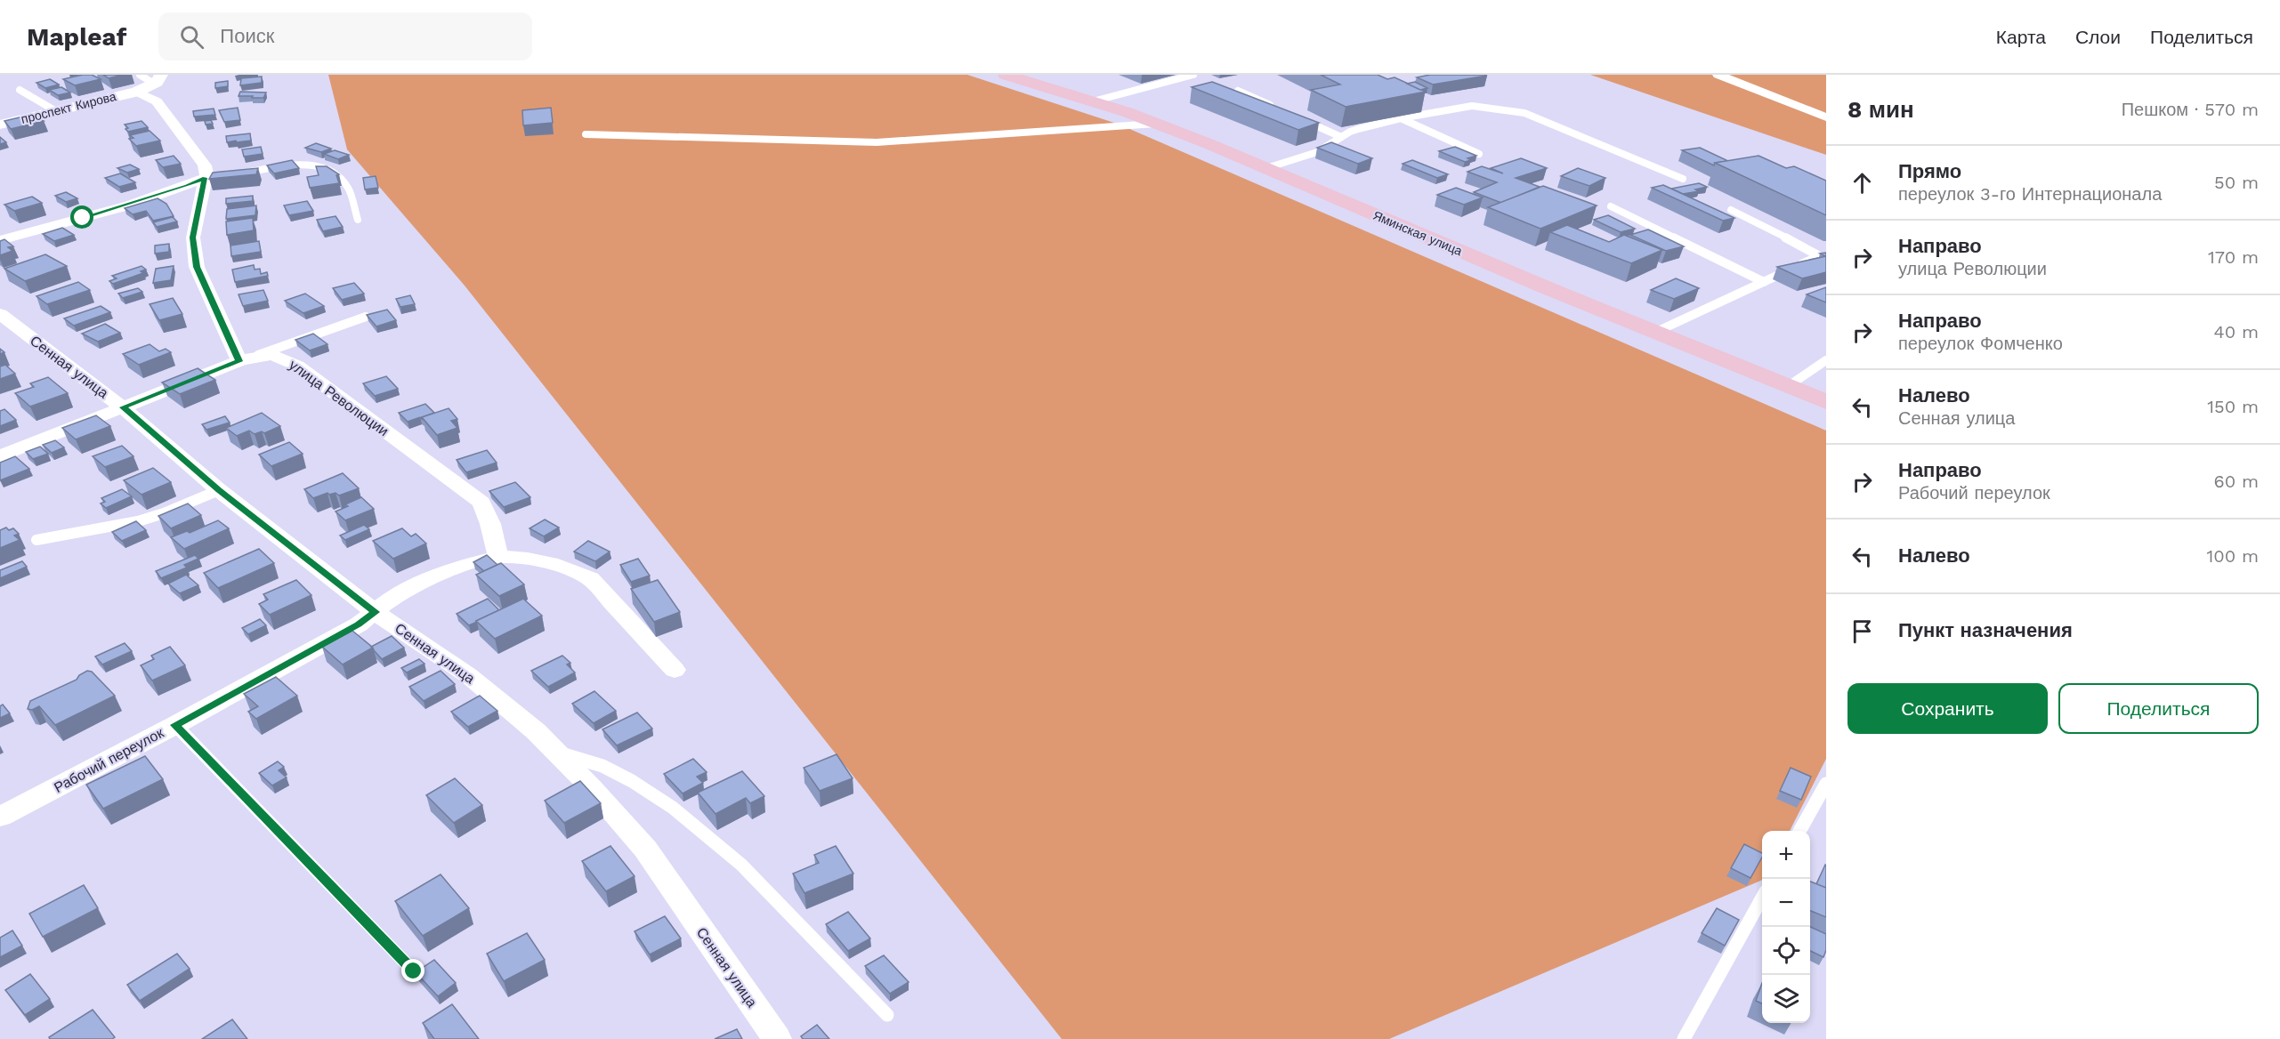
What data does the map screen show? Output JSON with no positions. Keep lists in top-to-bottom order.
{
  "streets": {
    "main road": ["Яминская улица"],
    "street": [
      "проспект Кирова",
      "Сенная улица",
      "улица Революции",
      "Рабочий переулок"
    ]
  },
  "crossings": [
    ["Сенная улица", "Рабочий переулок"],
    ["улица Революции", "Рабочий переулок"]
  ],
  "page": {
    "header": "Mapleaf",
    "search": "Поиск",
    "nav": ["Карта", "Слои", "Поделиться"],
    "heading": ["8 мин", "Пешком · 570 m"],
    "list": [
      ["Прямо", "переулок 3-го Интернационала", "50 m"],
      ["Направо", "улица Революции", "170 m"],
      ["Направо", "переулок Фомченко", "40 m"],
      ["Налево", "Сенная улица", "150 m"],
      ["Направо", "Рабочий переулок", "60 m"],
      ["Налево", "100 m"],
      "Пункт назначения"
    ],
    "buttons": ["Сохранить", "Поделиться"],
    "map_buttons": ["+", "−"]
  }
}
